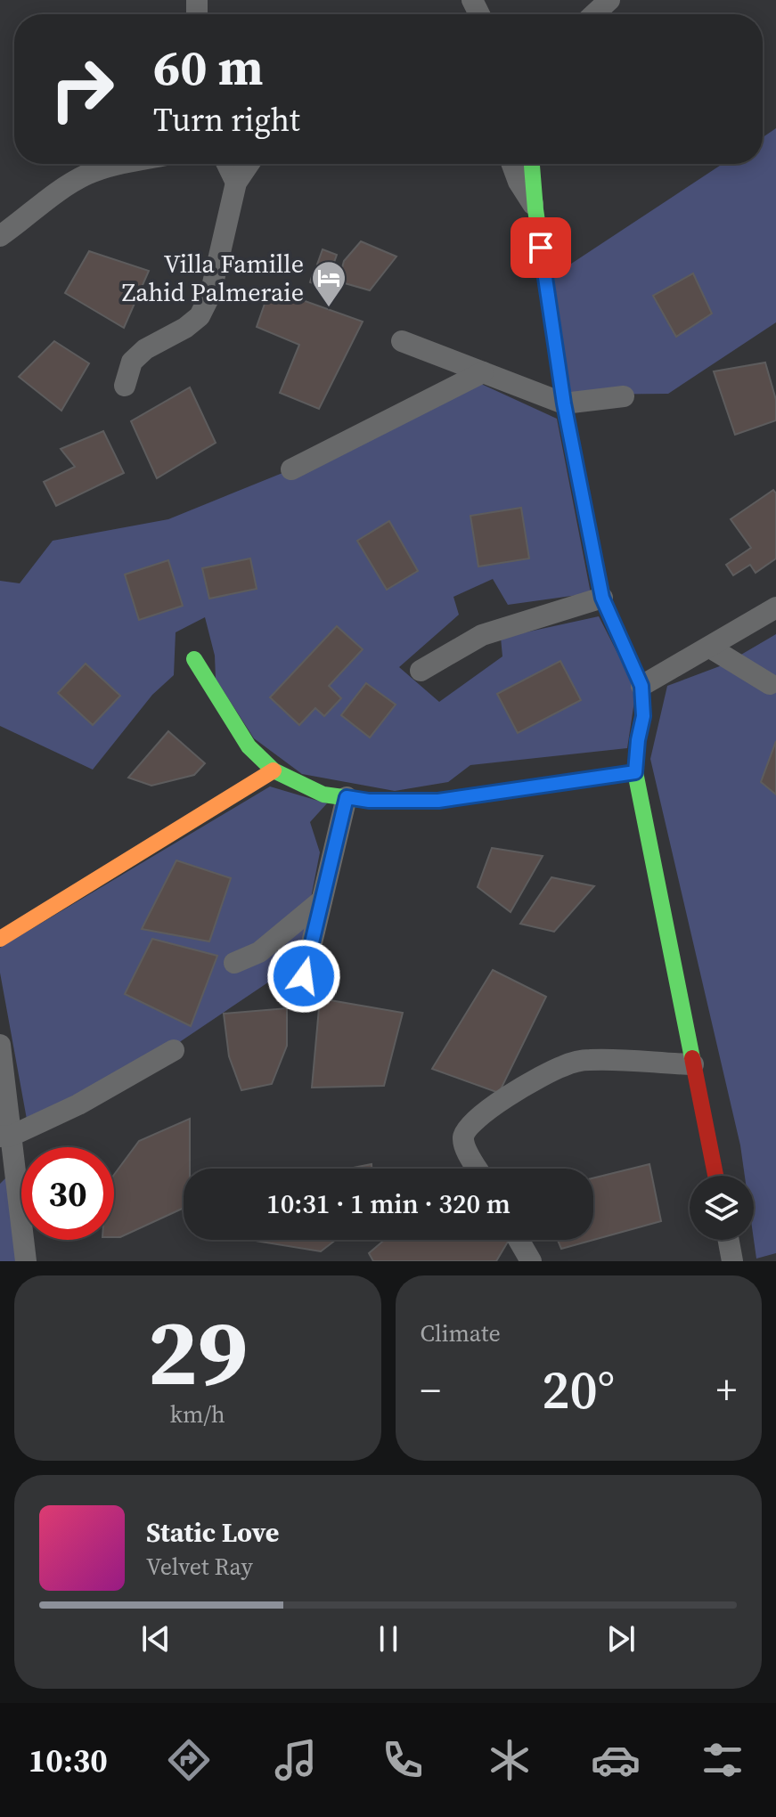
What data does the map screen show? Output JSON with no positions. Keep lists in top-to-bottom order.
{
  "places": {
    "hotel": ["Villa Famille Zahid Palmeraie"]
  },
  "page": {
    "turn": ["60 m", "Turn right"],
    "limit": "30",
    "trip": "10:31 · 1 min · 320 m",
    "tile": [
      ["29", "km/h"],
      "Climate"
    ],
    "heat": ["−", "20°", "+"],
    "song": ["Static Love", "Velvet Ray"],
    "tabs": "10:30"
  }
}
